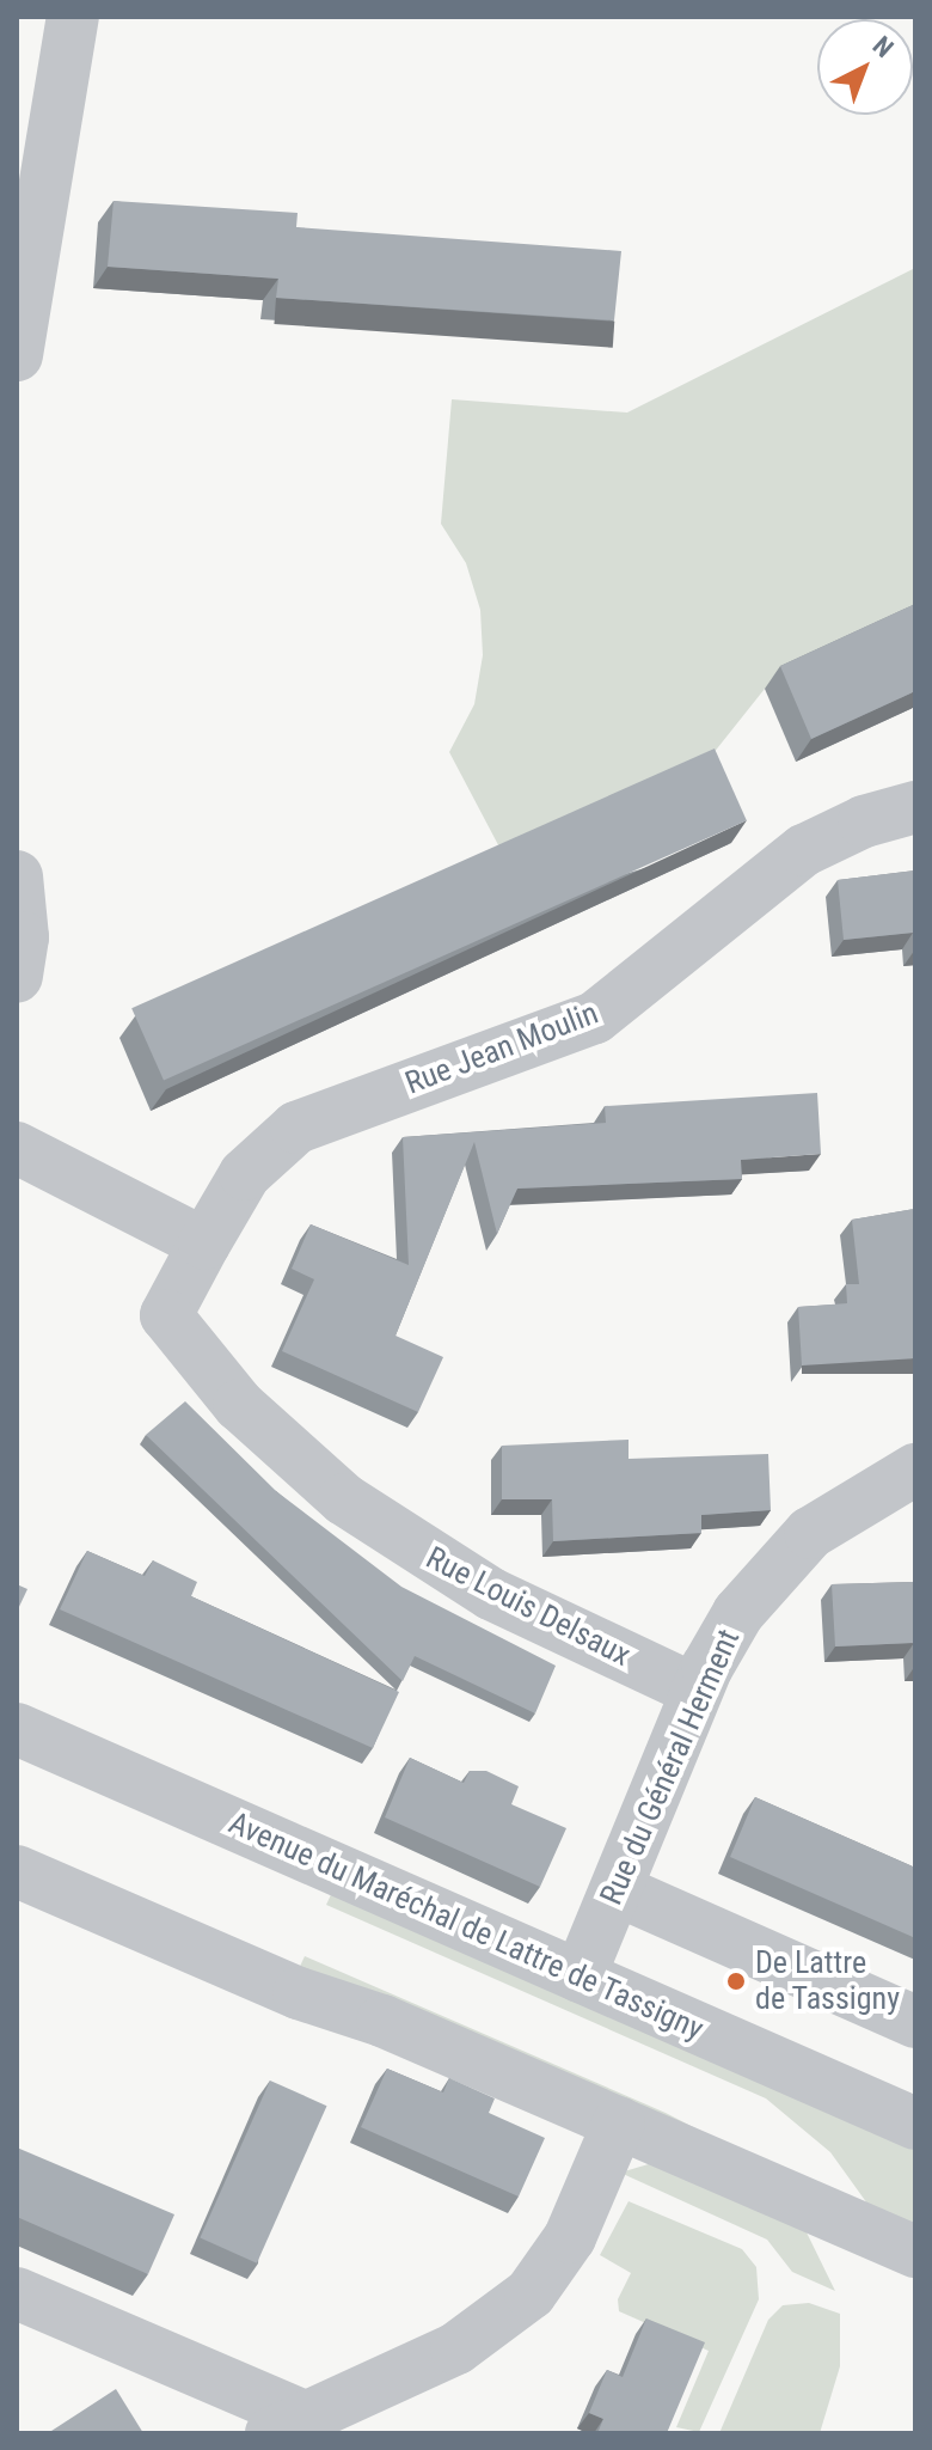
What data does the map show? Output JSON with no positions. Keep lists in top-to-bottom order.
{
  "streets": {
    "street": [
      "Rue Jean Moulin",
      "Rue Louis Delsaux",
      "Rue du Général Herment",
      "Avenue du Maréchal de Lattre de Tassigny"
    ]
  },
  "crossings": [
    ["Rue Jean Moulin", "Rue Louis Delsaux"],
    ["Rue Louis Delsaux", "Rue du Général Herment"],
    ["Rue du Général Herment", "Avenue du Maréchal de Lattre de Tassigny"]
  ],
  "places": ["De Lattre de Tassigny"],
  "north": "top right"
}
